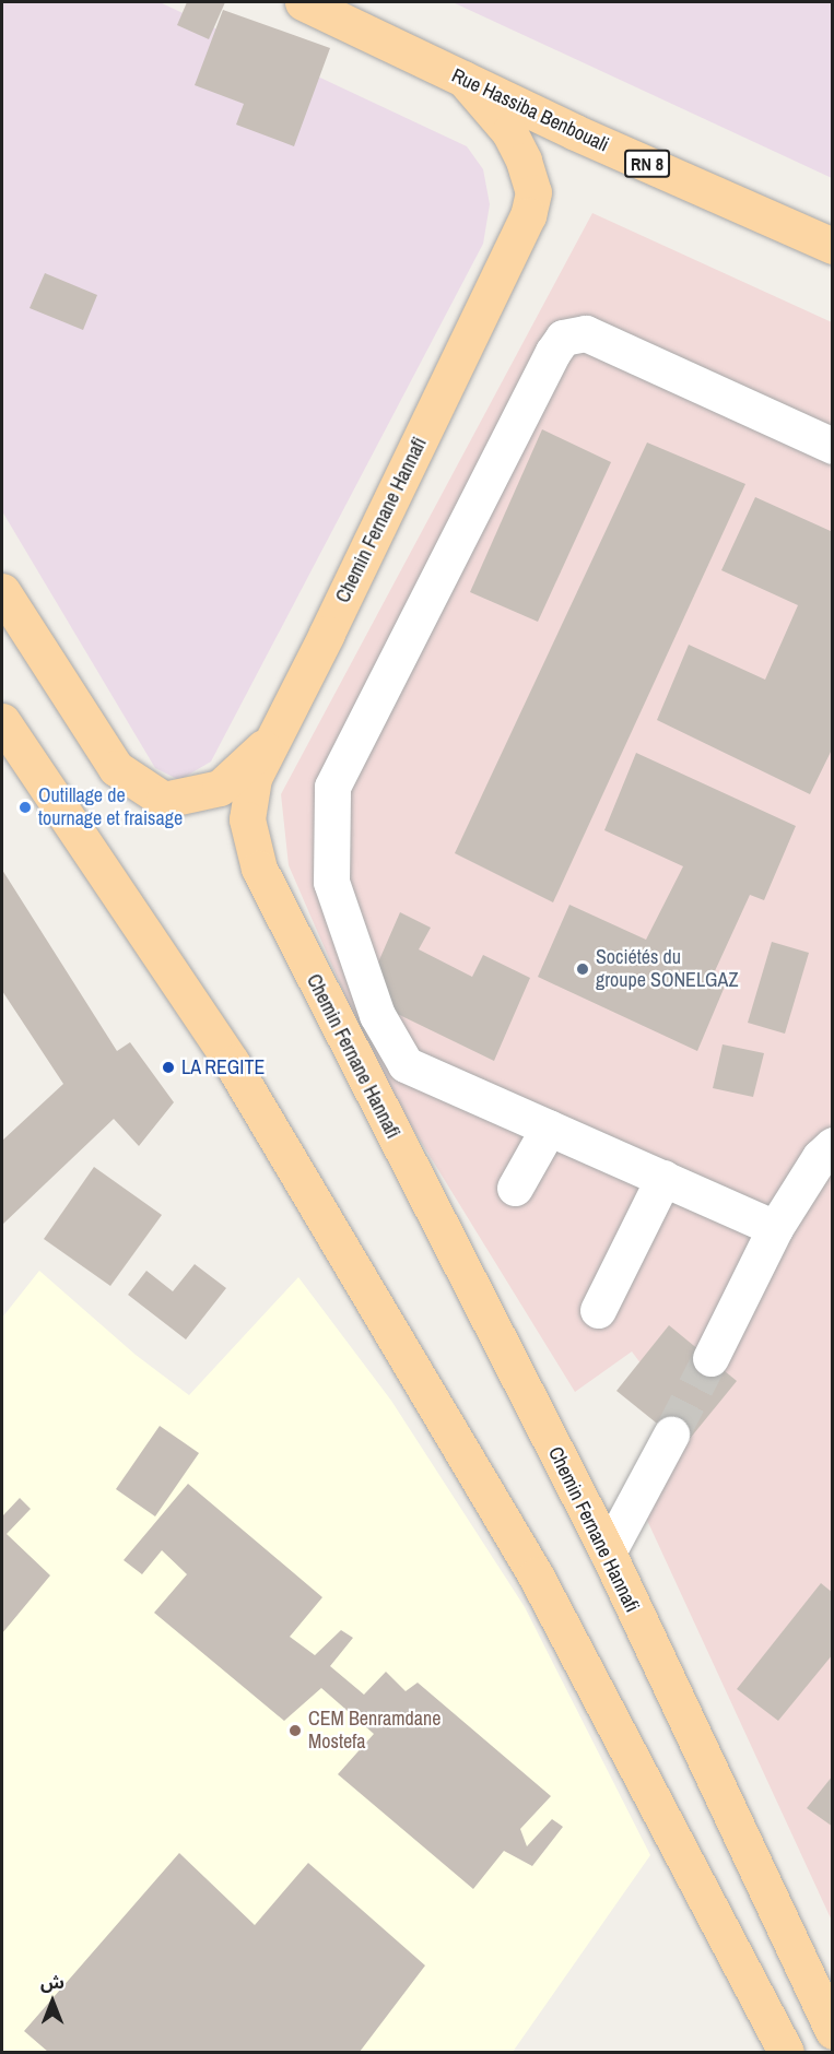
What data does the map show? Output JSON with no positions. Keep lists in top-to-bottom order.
{
  "streets": {
    "main road": ["Rue Hassiba Benbouali", "RN 8", "Chemin Fernane Hannafi"]
  },
  "crossings": [
    ["Rue Hassiba Benbouali", "Chemin Fernane Hannafi"]
  ],
  "places": [
    "Outillage de tournage et fraisage",
    "Sociétés du groupe SONELGAZ",
    "LA REGITE",
    "CEM Benramdane Mostefa"
  ],
  "north": "top"
}
